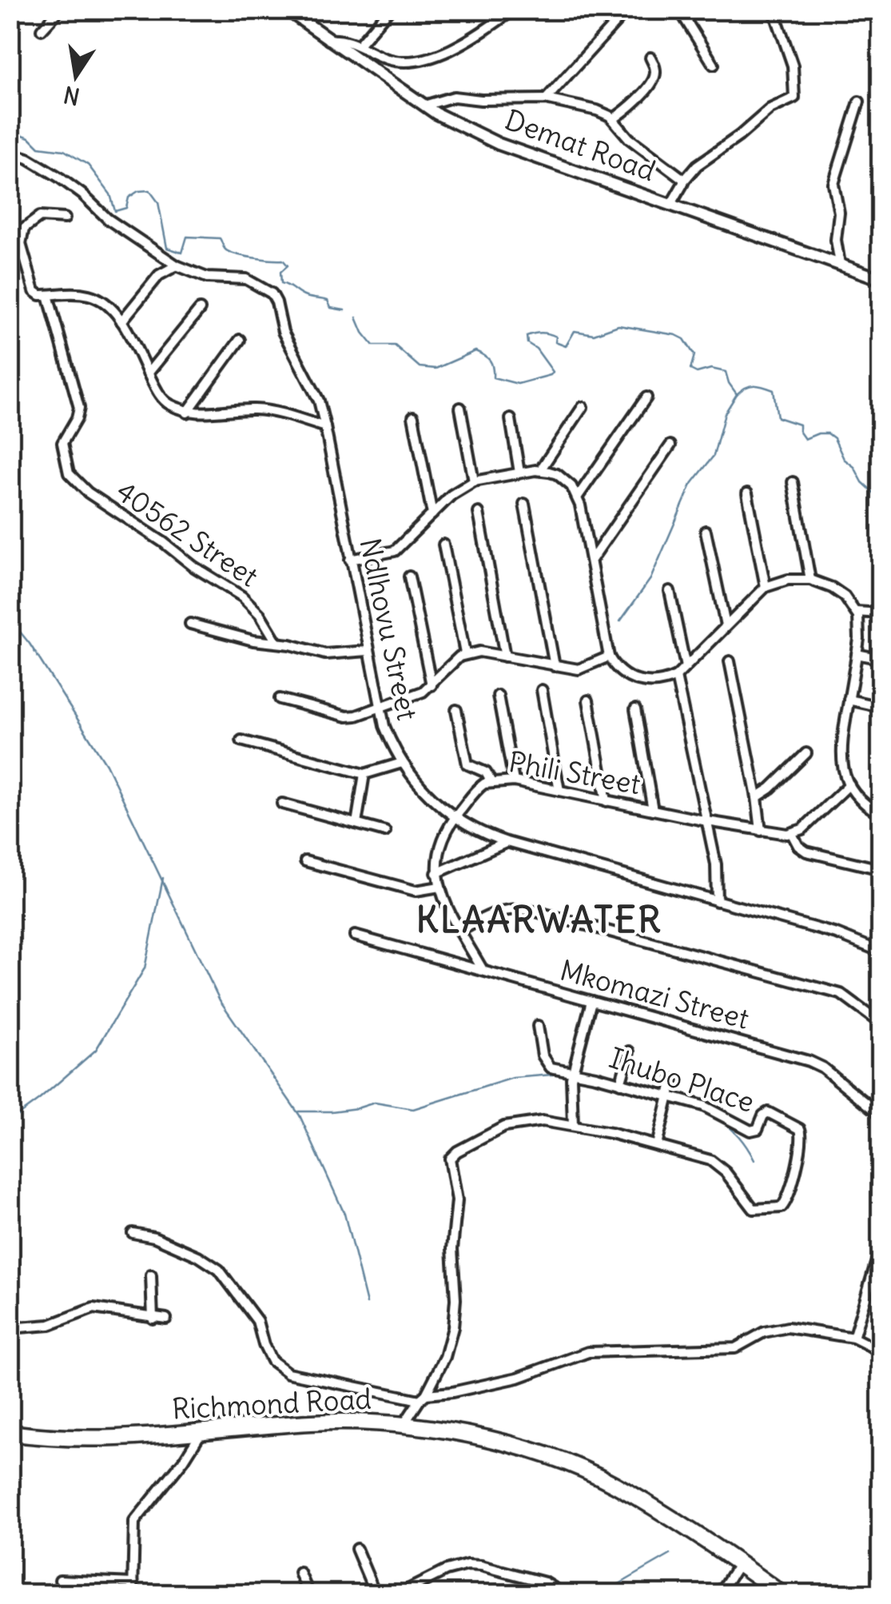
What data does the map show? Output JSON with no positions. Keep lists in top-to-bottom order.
{
  "streets": {
    "highway": ["Richmond Road"],
    "street": [
      "Demat Road",
      "40562 Street",
      "Ndlhovu Street",
      "Phili Street",
      "Mkomazi Street",
      "Ihubo Place"
    ]
  },
  "crossings": [
    ["Ndlhovu Street", "Phili Street"],
    ["Phili Street", "Mkomazi Street"]
  ],
  "districts": ["KLAARWATER"],
  "north": "bottom"
}
